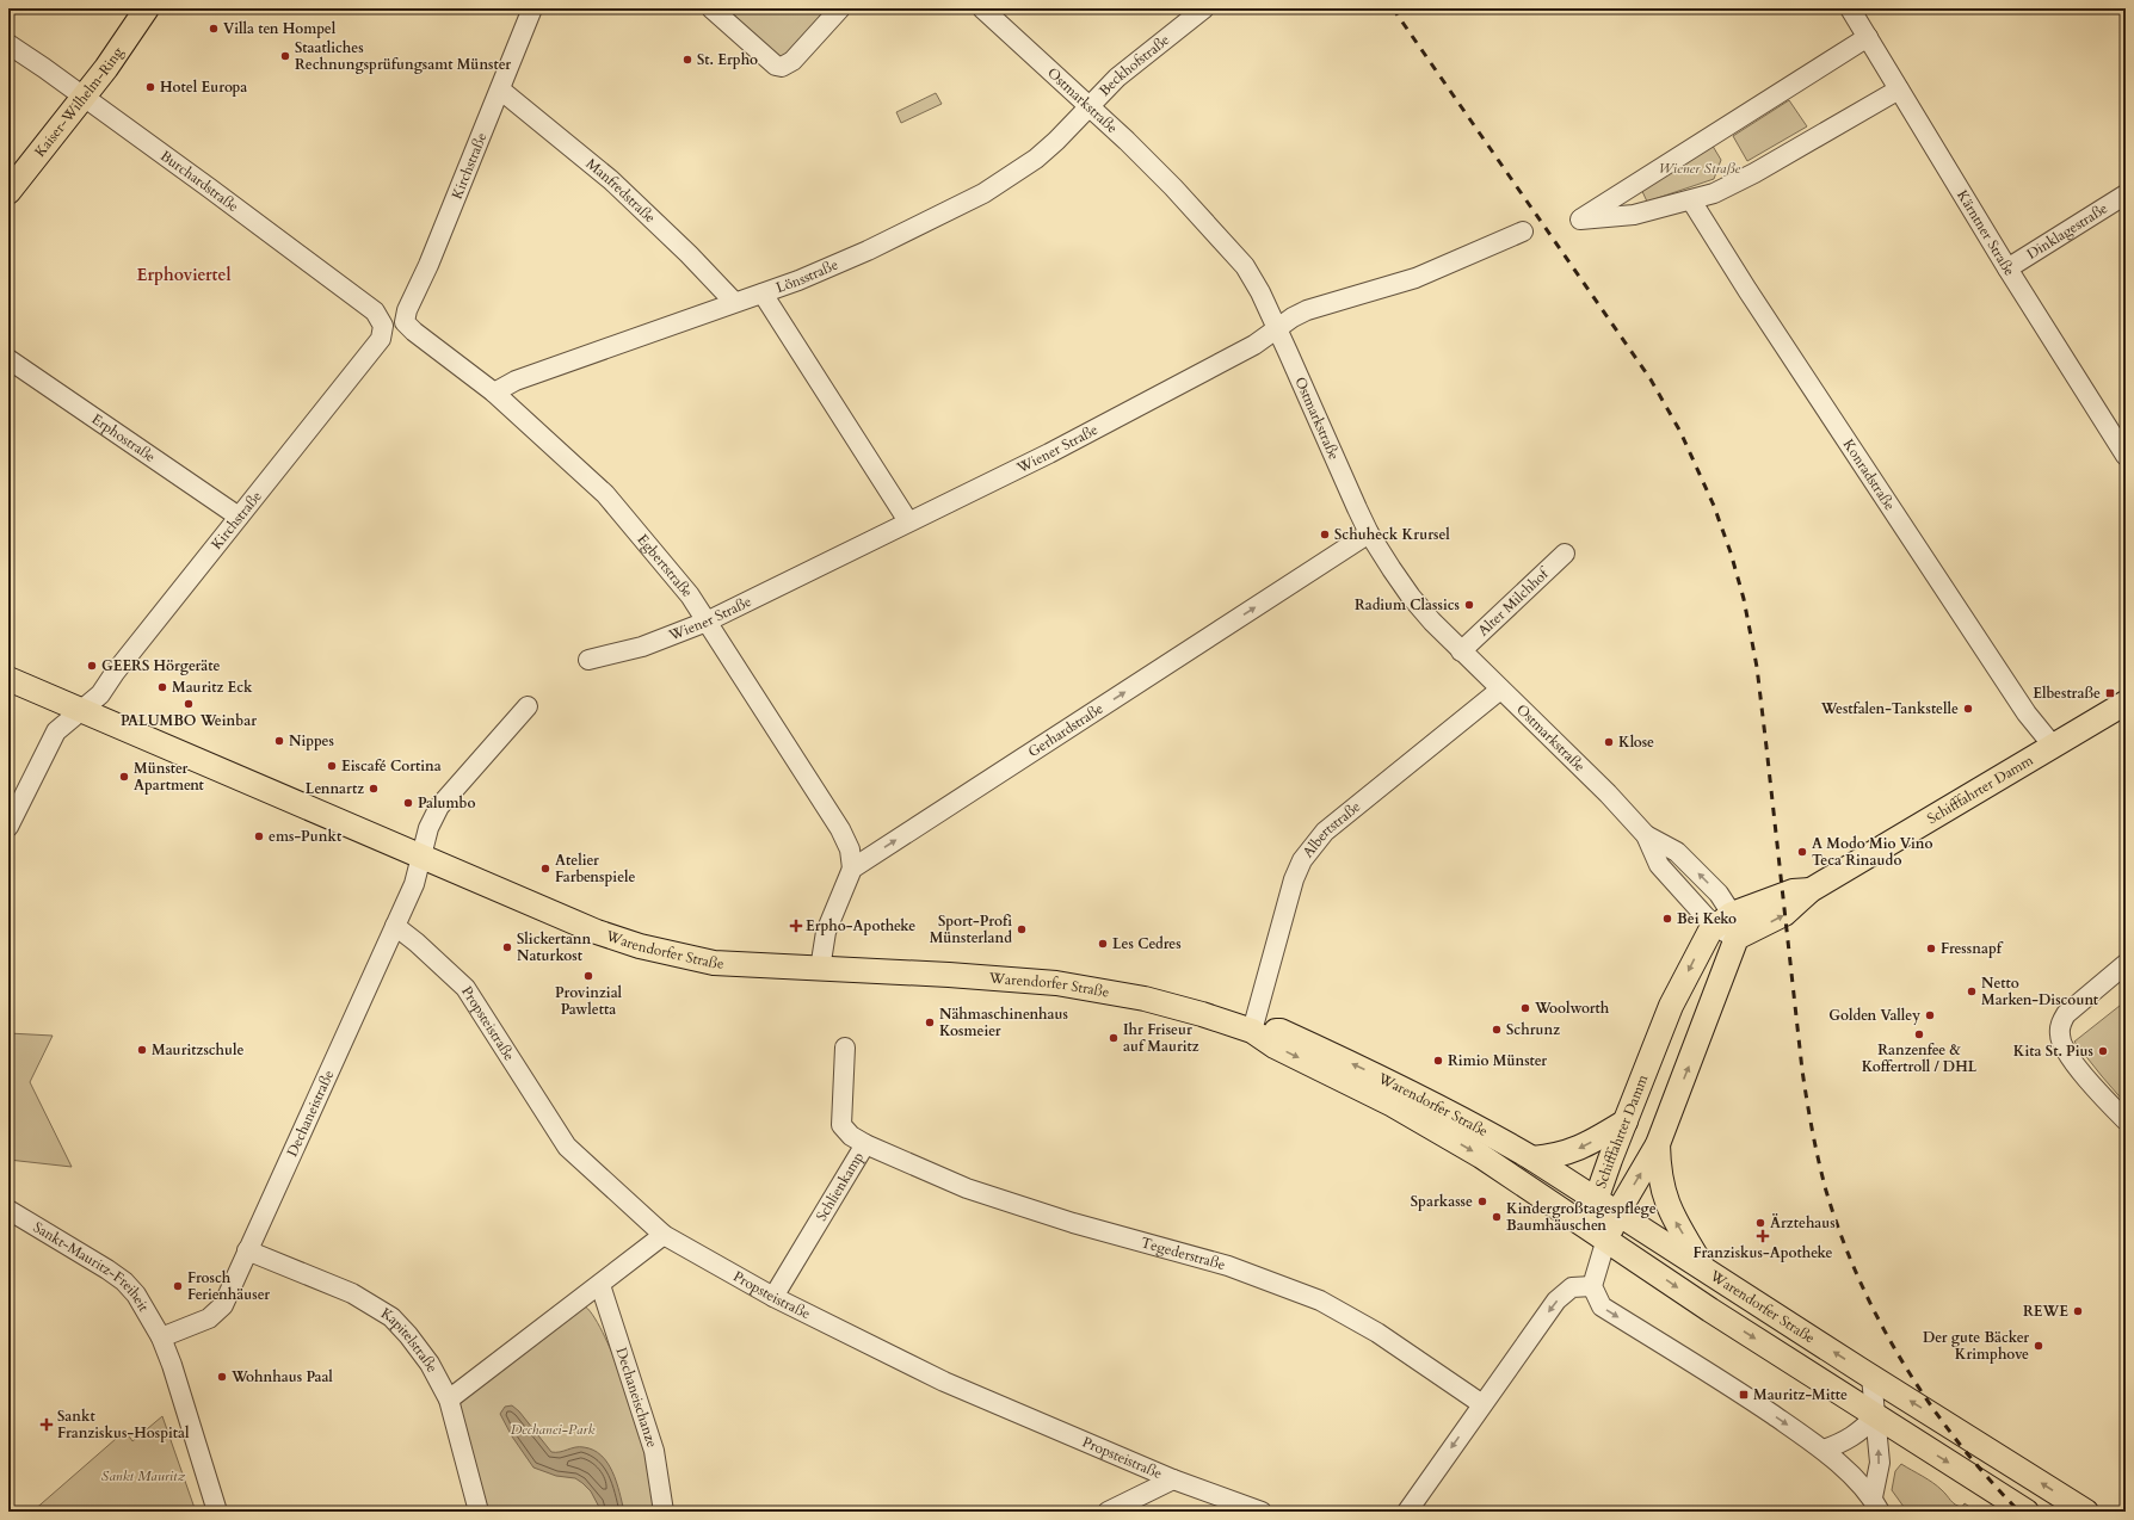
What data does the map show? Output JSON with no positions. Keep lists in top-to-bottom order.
{
  "streets": {
    "main road": ["Kaiser-Wilhelm-Ring", "Schifffahrter Damm", "Warendorfer Straße"],
    "street": [
      "Beckhofstraße",
      "Ostmarkstraße",
      "Kirchstraße",
      "Burchardstraße",
      "Manfredstraße",
      "Dinklagestraße",
      "Kärntner Straße",
      "Lönsstraße",
      "Erphostraße",
      "Wiener Straße",
      "Konradstraße",
      "Egbertstraße",
      "Alter Milchhof",
      "Gerhardstraße",
      "Albertstraße",
      "Propsteistraße",
      "Dechaneistraße",
      "Schlienkamp",
      "Tegederstraße",
      "Sankt-Mauritz-Freiheit",
      "Kapitelstraße",
      "Dechaneischanze"
    ]
  },
  "crossings": [
    ["Beckhofstraße", "Ostmarkstraße"],
    ["Beckhofstraße", "Lönsstraße"],
    ["Ostmarkstraße", "Lönsstraße"],
    ["Ostmarkstraße", "Wiener Straße"],
    ["Ostmarkstraße", "Alter Milchhof"],
    ["Ostmarkstraße", "Gerhardstraße"],
    ["Ostmarkstraße", "Schifffahrter Damm"],
    ["Ostmarkstraße", "Albertstraße"],
    ["Kaiser-Wilhelm-Ring", "Burchardstraße"],
    ["Kirchstraße", "Burchardstraße"],
    ["Kirchstraße", "Manfredstraße"],
    ["Kirchstraße", "Erphostraße"],
    ["Kirchstraße", "Egbertstraße"],
    ["Kirchstraße", "Warendorfer Straße"],
    ["Manfredstraße", "Lönsstraße"],
    ["Dinklagestraße", "Kärntner Straße"],
    ["Lönsstraße", "Egbertstraße"],
    ["Wiener Straße", "Egbertstraße"],
    ["Konradstraße", "Schifffahrter Damm"],
    ["Egbertstraße", "Gerhardstraße"],
    ["Schifffahrter Damm", "Warendorfer Straße"],
    ["Albertstraße", "Warendorfer Straße"],
    ["Warendorfer Straße", "Dechaneistraße"],
    ["Propsteistraße", "Dechaneistraße"],
    ["Propsteistraße", "Schlienkamp"],
    ["Dechaneistraße", "Sankt-Mauritz-Freiheit"],
    ["Dechaneistraße", "Kapitelstraße"],
    ["Schlienkamp", "Tegederstraße"]
  ],
  "one_way": ["Gerhardstraße"],
  "districts": ["Erphoviertel"],
  "parks": ["Wiener Straße", "Dechanei-Park", "Sankt Mauritz"],
  "places": {
    "other": [
      "Villa ten Hompel",
      "Staatliches Rechnungsprüfungsamt Münster",
      "St. Erpho",
      "Hotel Europa",
      "Schuheck Krursel",
      "Radium Classics",
      "GEERS Hörgeräte",
      "Mauritz Eck",
      "PALUMBO Weinbar",
      "Westfalen-Tankstelle",
      "Nippes",
      "Klose",
      "Eiscafé Cortina",
      "Münster Apartment",
      "Lennartz",
      "Palumbo",
      "ems-Punkt",
      "A Modo Mio Vino Teca Rinaudo",
      "Atelier Farbenspiele",
      "Bei Keko",
      "Sport-Profi Münsterland",
      "Les Cedres",
      "Slickertann Naturkost",
      "Fressnapf",
      "Provinzial Pawletta",
      "Netto Marken-Discount",
      "Woolworth",
      "Golden Valley",
      "Nähmaschinenhaus Kosmeier",
      "Schrunz",
      "Ranzenfee & Koffertroll / DHL",
      "Ihr Friseur auf Mauritz",
      "Mauritzschule",
      "Kita St. Pius",
      "Rimio Münster",
      "Sparkasse",
      "Kindergroßtagespflege Baumhäuschen",
      "Ärztehaus",
      "Frosch Ferienhäuser",
      "REWE",
      "Der gute Bäcker Krimphove",
      "Wohnhaus Paal"
    ],
    "transit": ["Elbestraße", "Mauritz-Mitte"],
    "health": ["Erpho-Apotheke", "Franziskus-Apotheke", "Sankt Franziskus-Hospital"]
  }
}
